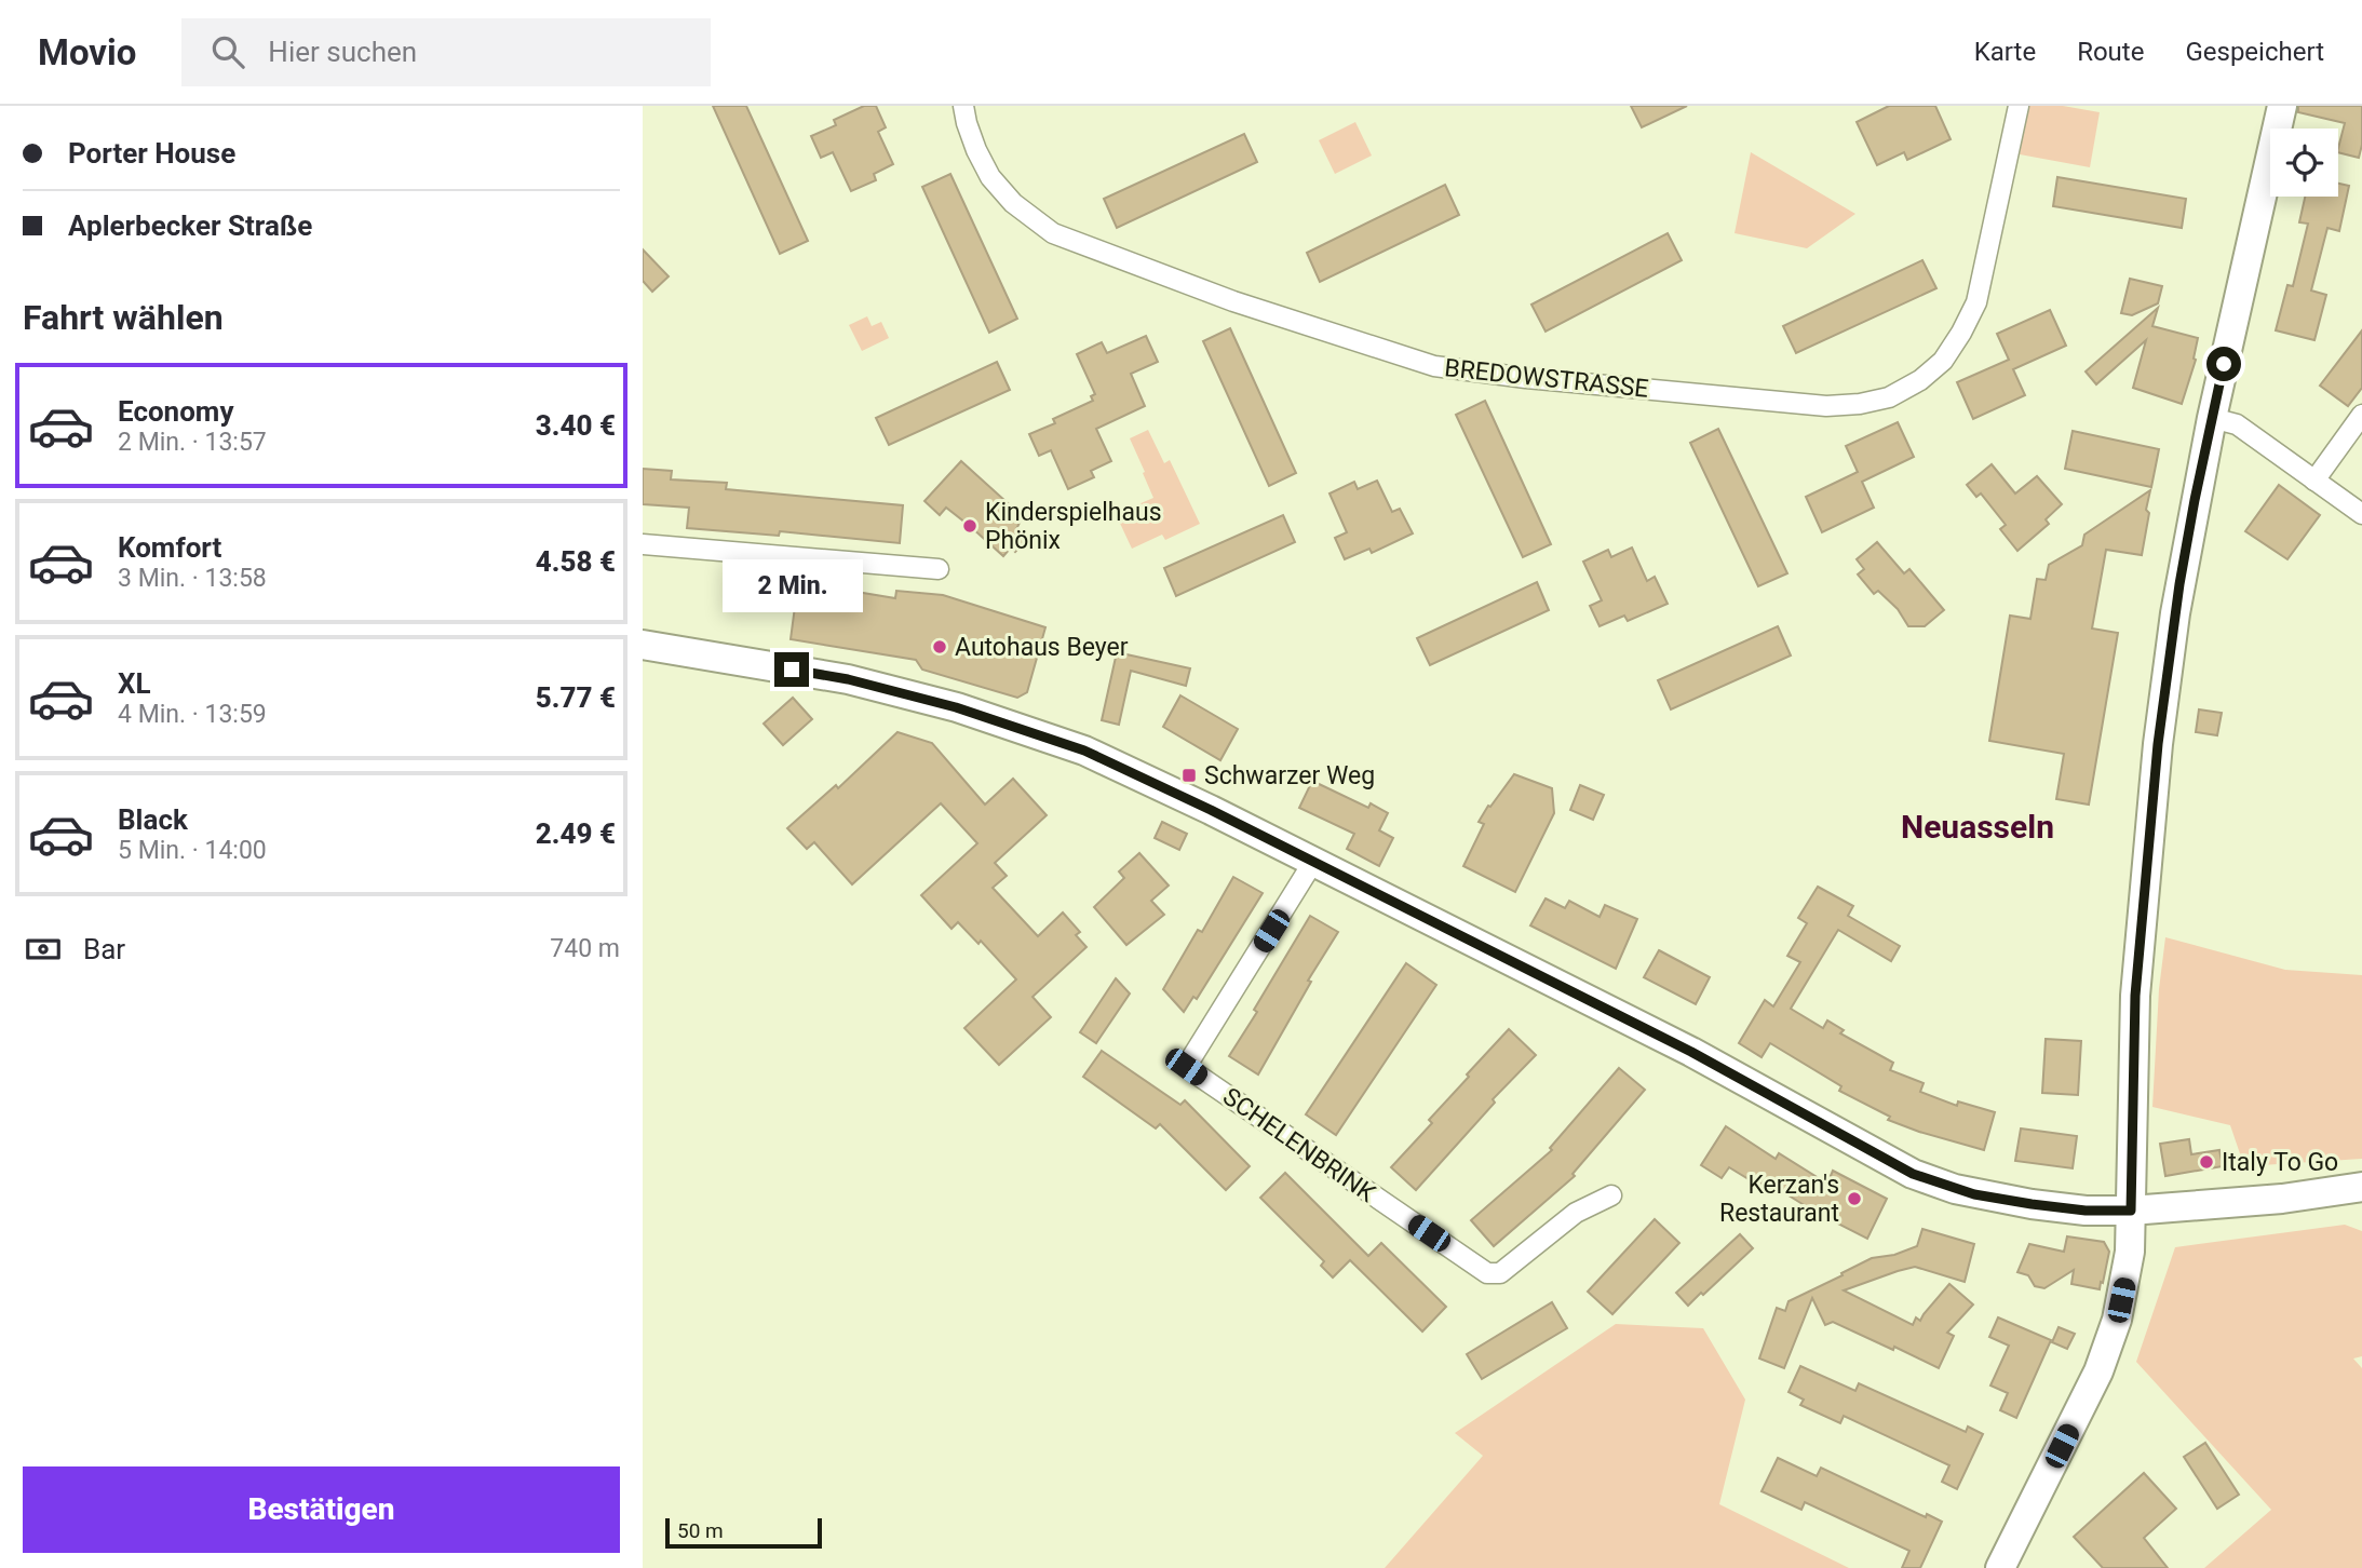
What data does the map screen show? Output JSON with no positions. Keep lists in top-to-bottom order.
{
  "streets": {
    "street": ["BREDOWSTRASSE", "SCHELENBRINK"]
  },
  "districts": ["Neuasseln"],
  "places": {
    "other": [
      "Kinderspielhaus Phönix",
      "Autohaus Beyer",
      "Italy To Go",
      "Kerzan's Restaurant"
    ],
    "transit": ["Schwarzer Weg"]
  },
  "scale_bar": "50 m",
  "page": {
    "header": "Movio",
    "search": "Hier suchen",
    "nav": ["Karte", "Route", "Gespeichert"],
    "banner": ["Porter House", "Aplerbecker Straße"],
    "heading": "Fahrt wählen",
    "list": [
      {
        "name": "Economy",
        "note": "2 Min. · 13:57",
        "value": "3.40 €"
      },
      {
        "name": "Komfort",
        "note": "3 Min. · 13:58",
        "value": "4.58 €"
      },
      {
        "name": "XL",
        "note": "4 Min. · 13:59",
        "value": "5.77 €"
      },
      {
        "name": "Black",
        "note": "5 Min. · 14:00",
        "value": "2.49 €"
      }
    ],
    "bubble": "2 Min.",
    "pay": ["Bar", "740 m"],
    "buttons": "Bestätigen",
    "scale": "50 m"
  }
}
